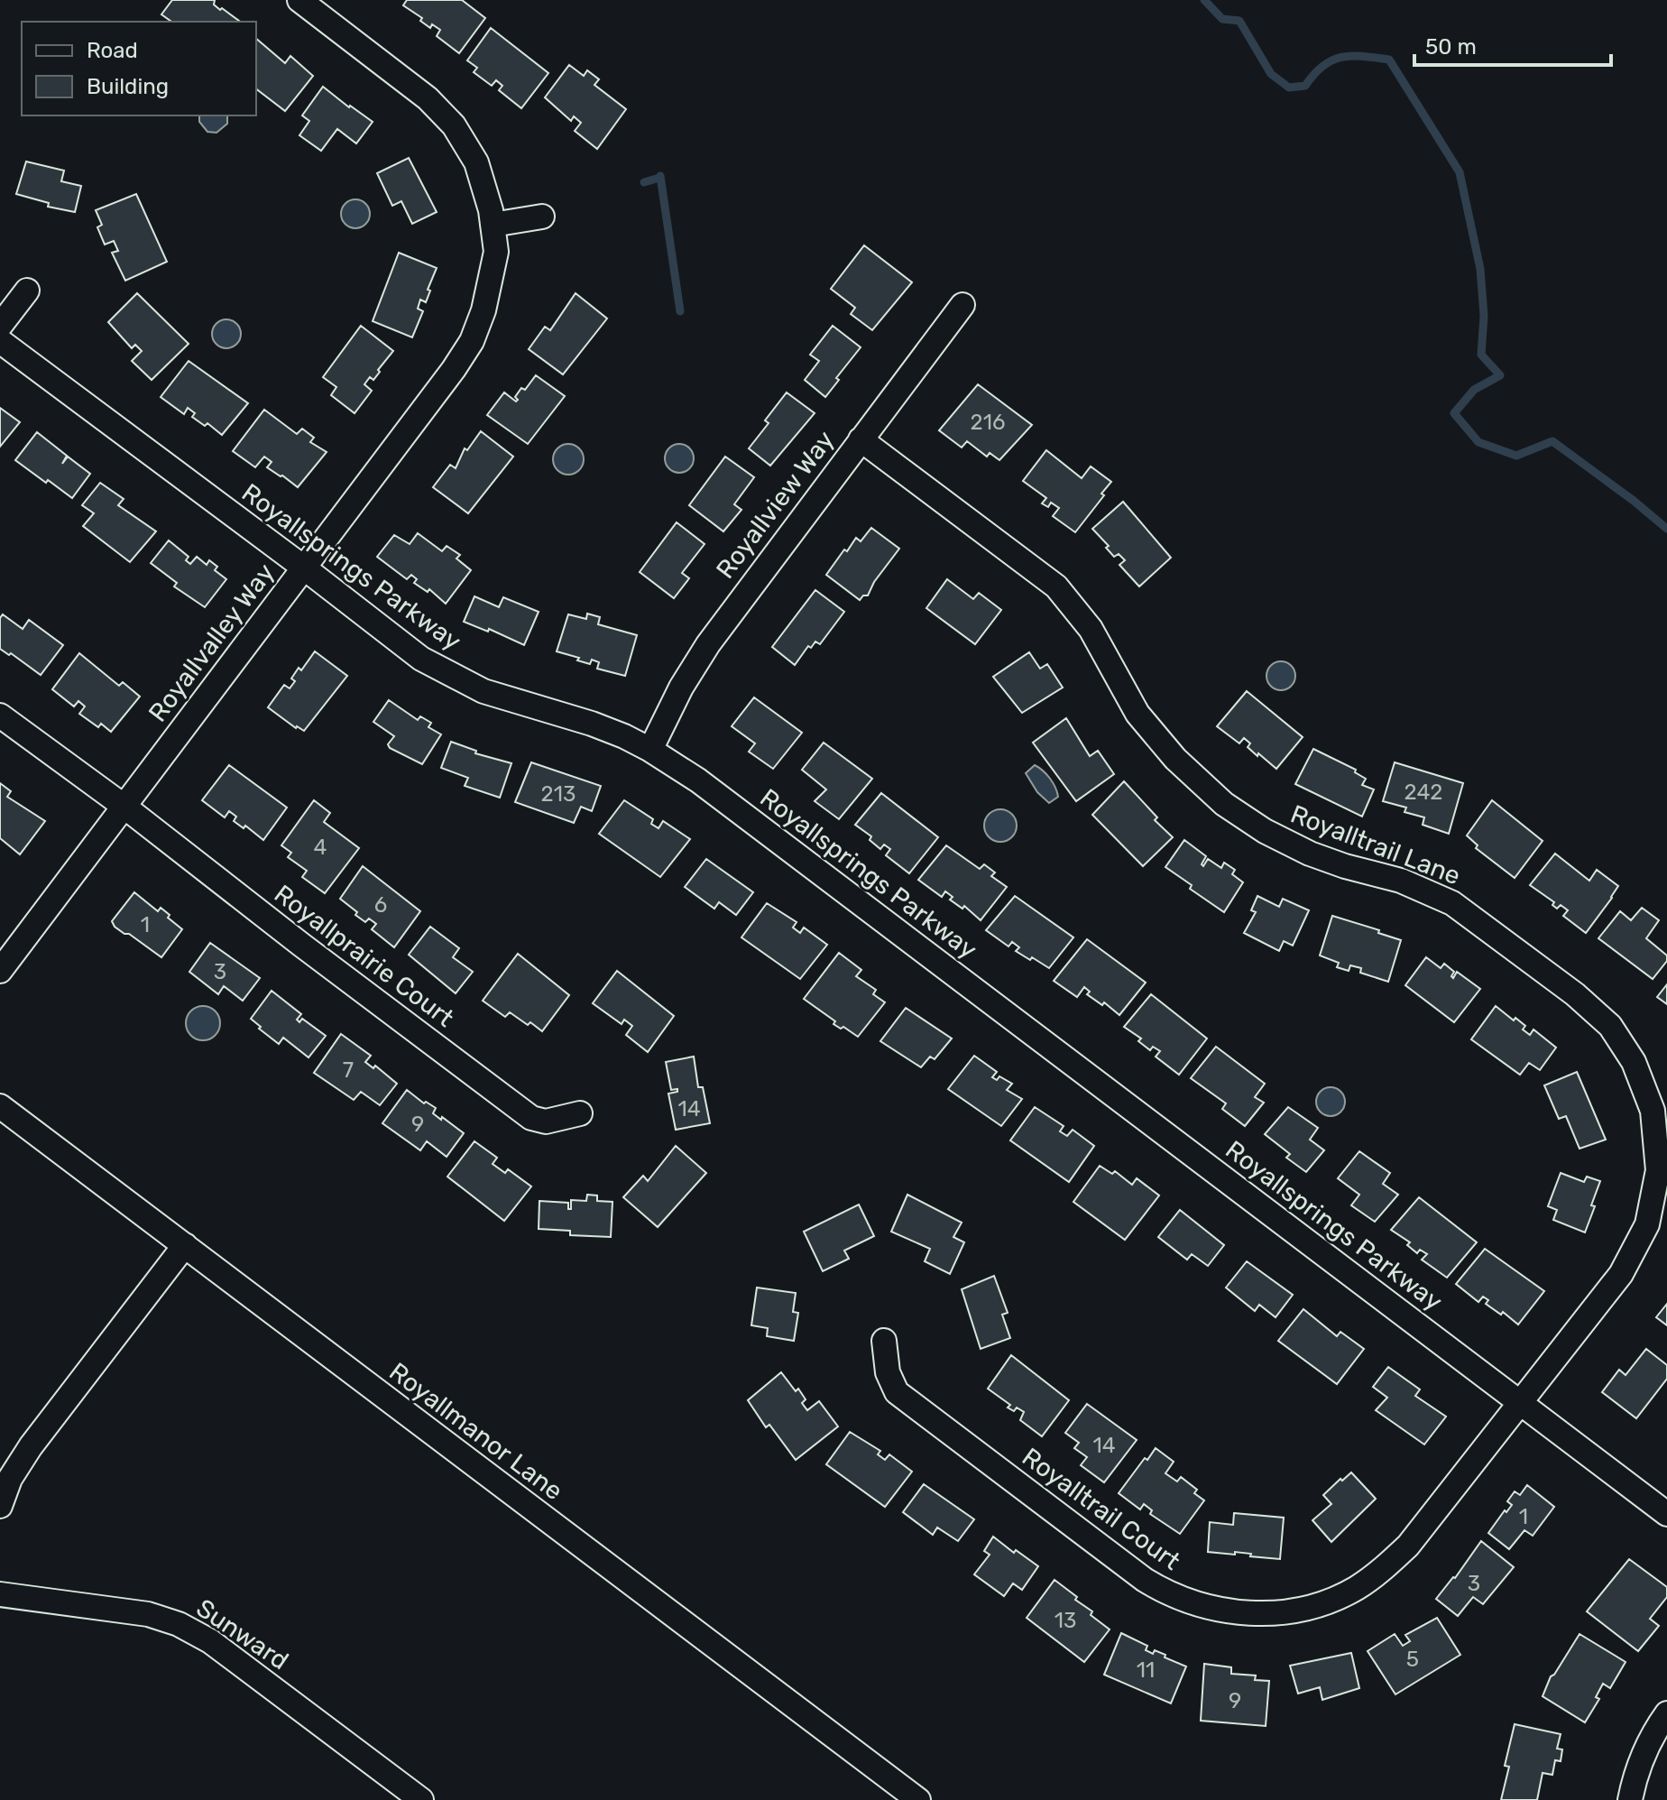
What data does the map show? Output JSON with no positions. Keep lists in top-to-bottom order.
{
  "streets": {
    "street": [
      "Royallview Way",
      "Royallsprings Parkway",
      "Royallvalley Way",
      "Royalltrail Lane",
      "Royallprairie Court",
      "Royallmanor Lane",
      "Royalltrail Court",
      "Sunward"
    ]
  },
  "crossings": [
    ["Royallview Way", "Royallsprings Parkway"],
    ["Royallview Way", "Royalltrail Lane"],
    ["Royallsprings Parkway", "Royallvalley Way"],
    ["Royallsprings Parkway", "Royalltrail Lane"],
    ["Royallsprings Parkway", "Royalltrail Court"],
    ["Royallvalley Way", "Royallprairie Court"],
    ["Royalltrail Lane", "Royalltrail Court"]
  ],
  "house_numbers": [
    "216",
    "242",
    "213",
    "4",
    "6",
    "1",
    "3",
    "7",
    "14",
    "9",
    "14",
    "1",
    "3",
    "13",
    "5",
    "11",
    "9"
  ],
  "legend": ["Road", "Building"],
  "scale_bar": "50 m"
}
